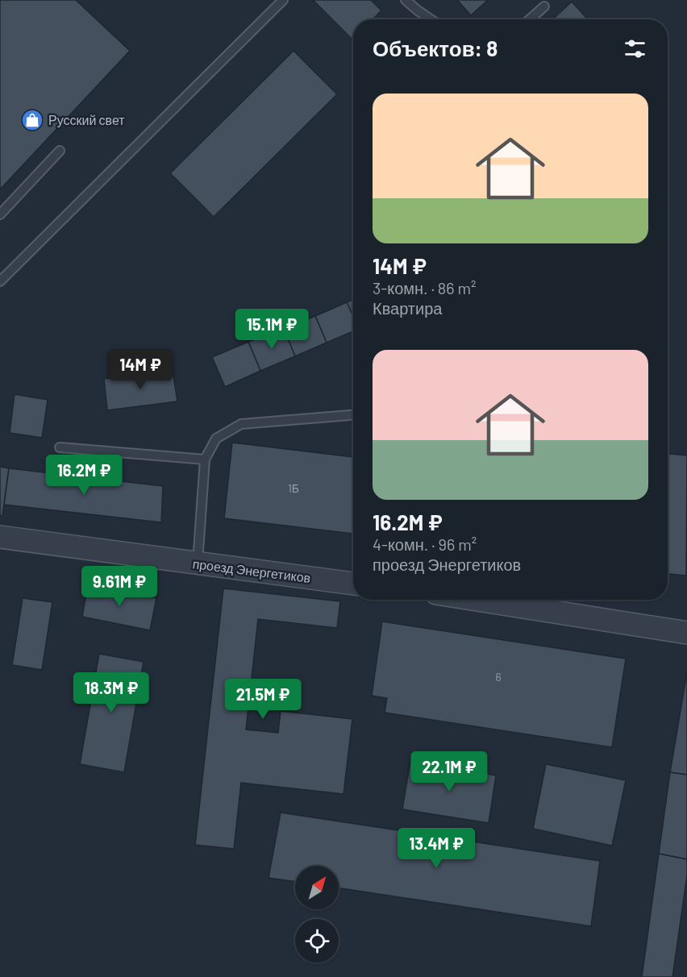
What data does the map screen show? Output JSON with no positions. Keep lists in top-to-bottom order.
{
  "streets": {
    "street": ["проезд Энергетиков"]
  },
  "places": {
    "shop": ["Русский свет"]
  },
  "house_numbers": ["1Б", "6"],
  "north": "top right",
  "page": {
    "heading": "Объектов: 8",
    "list": [
      {
        "name": "14M ₽",
        "note": "3-комн. · 86 m² · Квартира"
      },
      {
        "name": "16.2M ₽",
        "note": "4-комн. · 96 m² · проезд Энергетиков"
      }
    ],
    "price": [
      "15.1M ₽",
      "14M ₽",
      "16.2M ₽",
      "9.61M ₽",
      "18.3M ₽",
      "21.5M ₽",
      "22.1M ₽",
      "13.4M ₽"
    ]
  }
}
